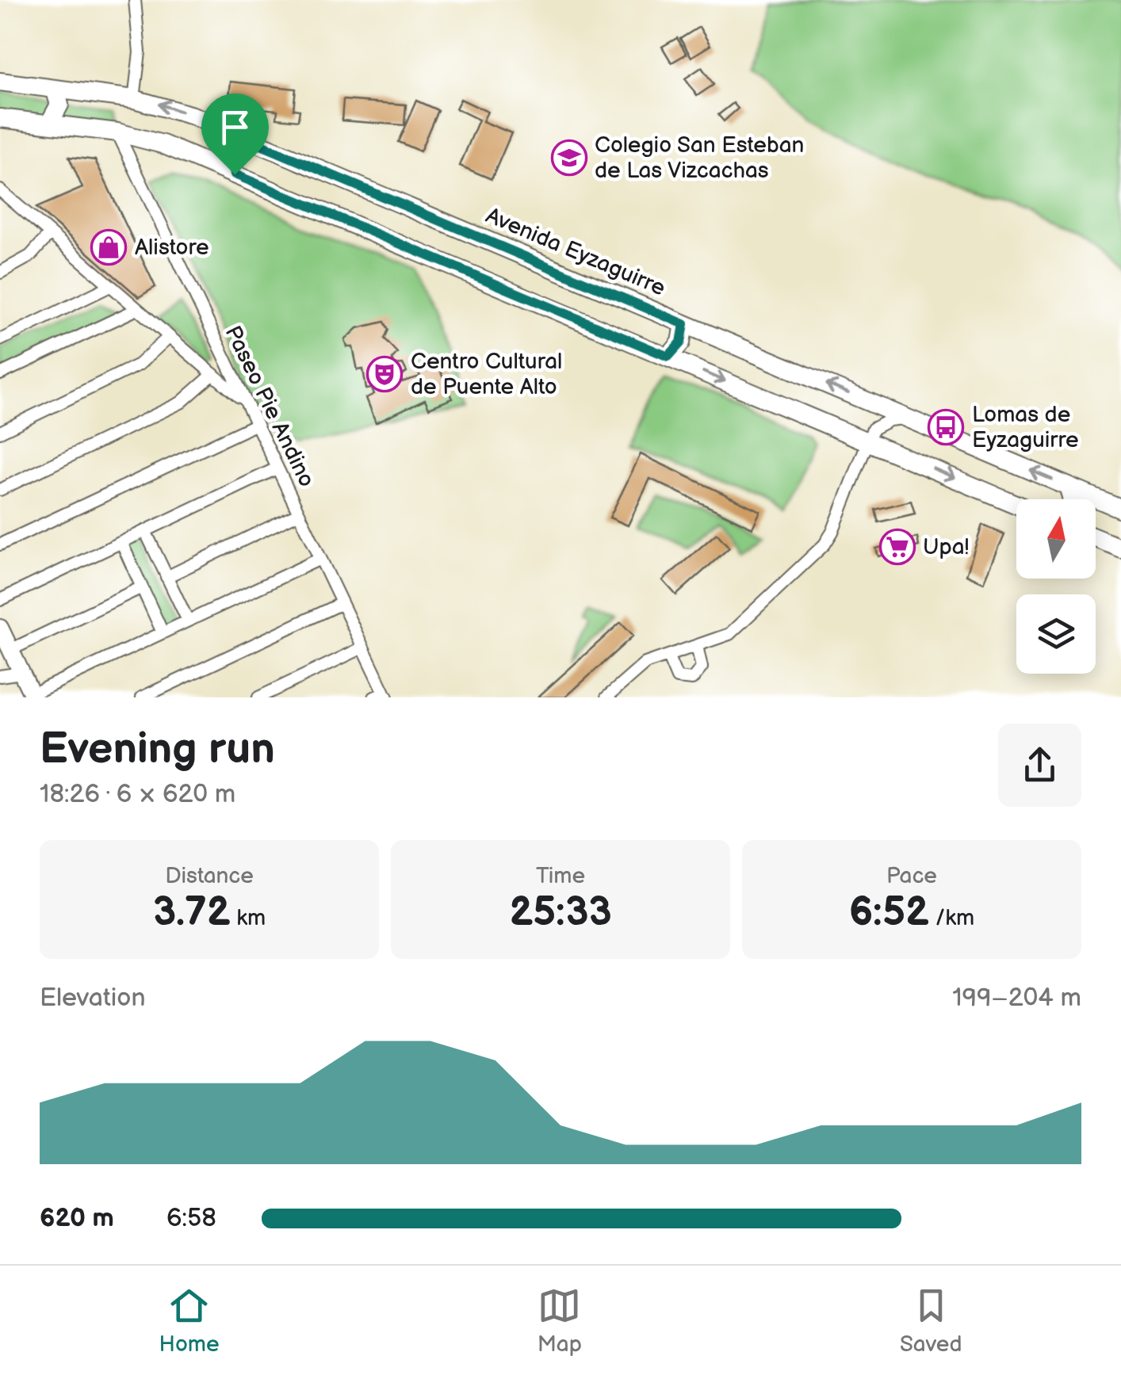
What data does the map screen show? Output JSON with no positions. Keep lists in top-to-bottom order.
{
  "streets": {
    "main road": ["Avenida Eyzaguirre"],
    "street": ["Paseo Pie Andino"]
  },
  "places": {
    "school or university": ["Colegio San Esteban de Las Vizcachas"],
    "shop": ["Alistore"],
    "theatre": ["Centro Cultural de Puente Alto"],
    "bus stop": ["Lomas de Eyzaguirre"],
    "supermarket": ["Upa!"]
  },
  "north": "top",
  "page": {
    "heading": ["Evening run", "18:26 · 6 × 620 m"],
    "stats": [
      ["Distance", "3.72 km"],
      ["Time", "25:33"],
      ["Pace", "6:52 /km"]
    ],
    "chart": ["Elevation", "199–204 m"],
    "list": [
      {
        "name": "620 m",
        "note": "6:58"
      }
    ],
    "tabs": ["Home", "Map", "Saved"]
  }
}
